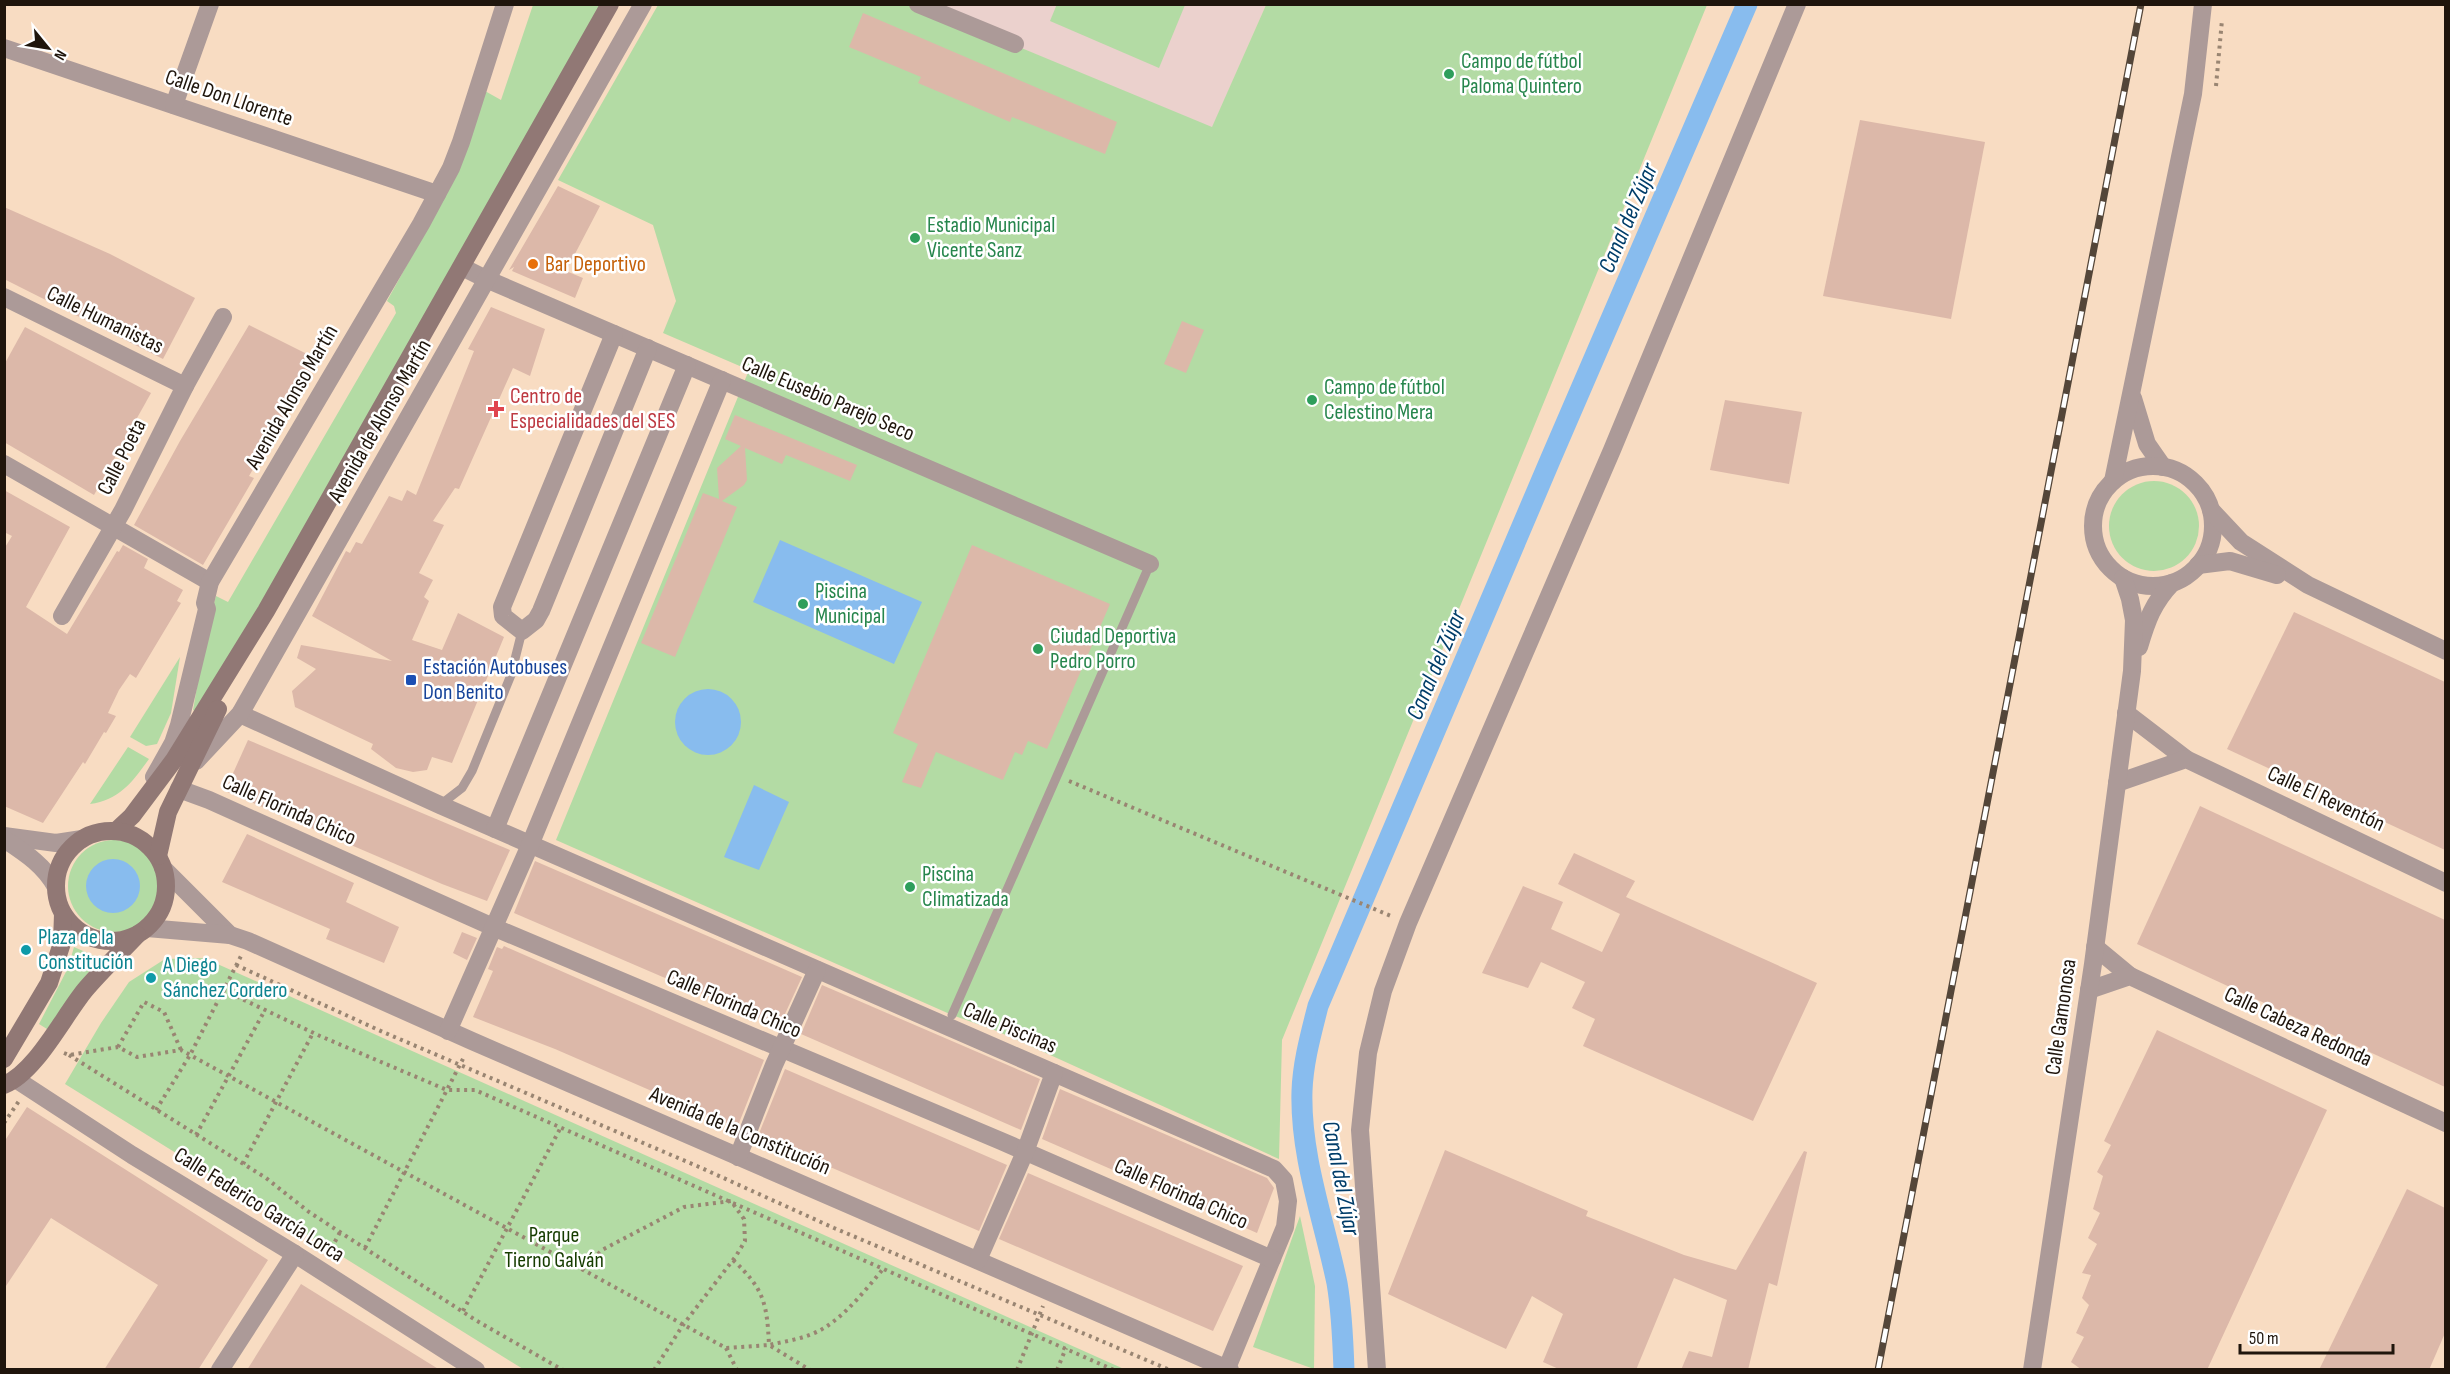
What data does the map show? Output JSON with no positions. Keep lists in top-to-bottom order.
{
  "streets": {
    "main road": ["Avenida de Alonso Martín"],
    "street": [
      "Calle Don Llorente",
      "Calle Humanistas",
      "Avenida Alonso Martín",
      "Calle Eusebio Parejo Seco",
      "Calle Poeta",
      "Calle El Reventón",
      "Calle Florinda Chico",
      "Calle Gamonosa",
      "Calle Cabeza Redonda",
      "Calle Piscinas",
      "Avenida de la Constitución",
      "Calle Federico García Lorca"
    ]
  },
  "crossings": [
    ["Calle Don Llorente", "Avenida Alonso Martín"],
    ["Calle Humanistas", "Calle Poeta"],
    ["Avenida Alonso Martín", "Avenida de Alonso Martín"],
    ["Calle Eusebio Parejo Seco", "Avenida de Alonso Martín"],
    ["Avenida de Alonso Martín", "Calle Florinda Chico"],
    ["Avenida de Alonso Martín", "Calle Piscinas"],
    ["Calle El Reventón", "Calle Gamonosa"],
    ["Calle Florinda Chico", "Calle Piscinas"],
    ["Calle Gamonosa", "Calle Cabeza Redonda"],
    ["Calle Piscinas", "Avenida de la Constitución"]
  ],
  "water": ["Canal del Zújar"],
  "parks": ["Parque Tierno Galván"],
  "places": {
    "other": [
      "Campo de fútbol Paloma Quintero",
      "Estadio Municipal Vicente Sanz",
      "Bar Deportivo",
      "Campo de fútbol Celestino Mera",
      "Piscina Municipal",
      "Ciudad Deportiva Pedro Porro",
      "Piscina Climatizada",
      "Plaza de la Constitución",
      "A Diego Sánchez Cordero"
    ],
    "health": ["Centro de Especialidades del SES"],
    "transit": ["Estación Autobuses Don Benito"]
  },
  "scale_bar": "50 m",
  "north": "bottom right"
}
